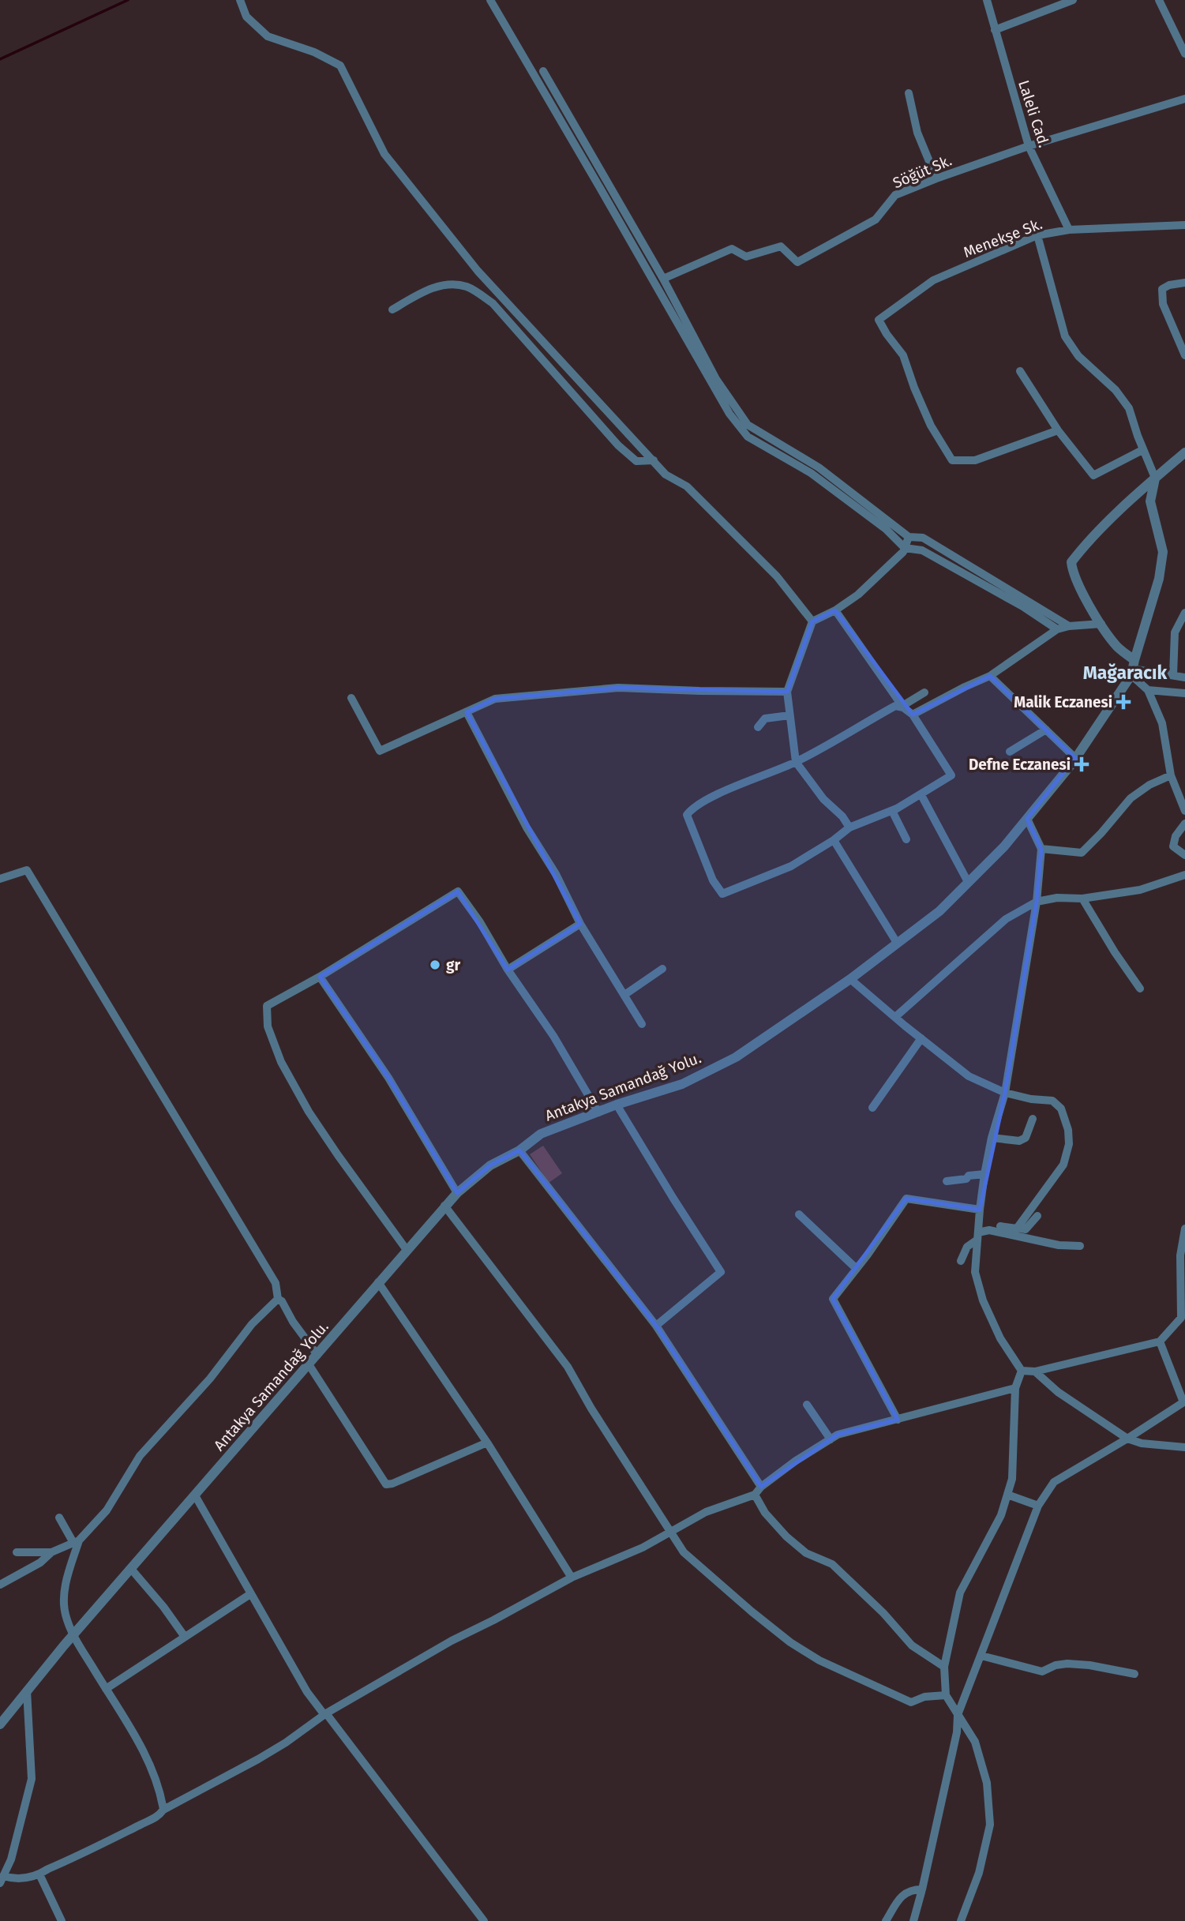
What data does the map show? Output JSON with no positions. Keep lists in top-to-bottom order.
{
  "streets": {
    "street": [
      "Laleli Cad.",
      "Söğüt Sk.",
      "Menekşe Sk.",
      "Antakya Samandağ Yolu."
    ]
  },
  "crossings": [
    ["Laleli Cad.", "Söğüt Sk."],
    ["Laleli Cad.", "Menekşe Sk."]
  ],
  "districts": ["Mağaracık"],
  "places": {
    "health": ["Malik Eczanesi", "Defne Eczanesi"],
    "other": ["gr"]
  }
}
